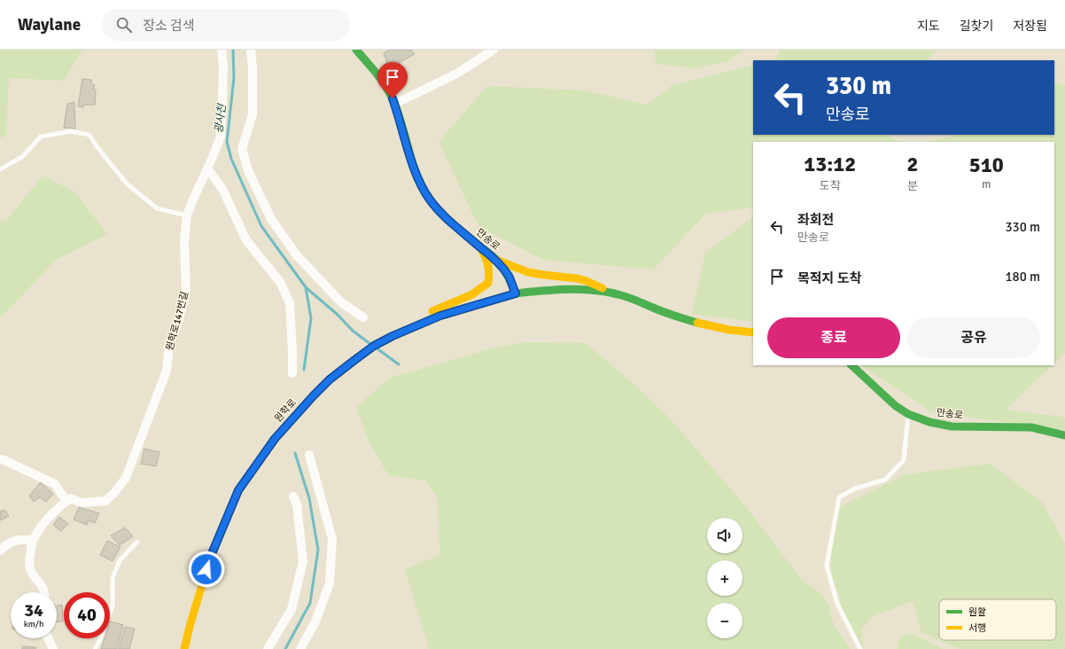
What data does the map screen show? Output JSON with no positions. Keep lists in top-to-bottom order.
{
  "streets": {
    "street": ["만송로", "원학로147번길", "원학로"]
  },
  "crossings": [
    ["만송로", "원학로"]
  ],
  "water": ["광사천"],
  "legend": ["원활", "서행"],
  "page": {
    "header": "Waylane",
    "search": "장소 검색",
    "nav": ["지도", "길찾기", "저장됨"],
    "turn": ["330 m", "만송로"],
    "eta": [
      "13:12",
      "도착",
      "2",
      "분",
      "510",
      "m"
    ],
    "list": [
      {
        "name": "좌회전",
        "note": "만송로",
        "value": "330 m"
      },
      {
        "name": "목적지 도착",
        "value": "180 m"
      }
    ],
    "buttons": ["종료", "공유"],
    "map_buttons": ["+", "−"],
    "speed": "34 km/h",
    "limit": "40"
  }
}
